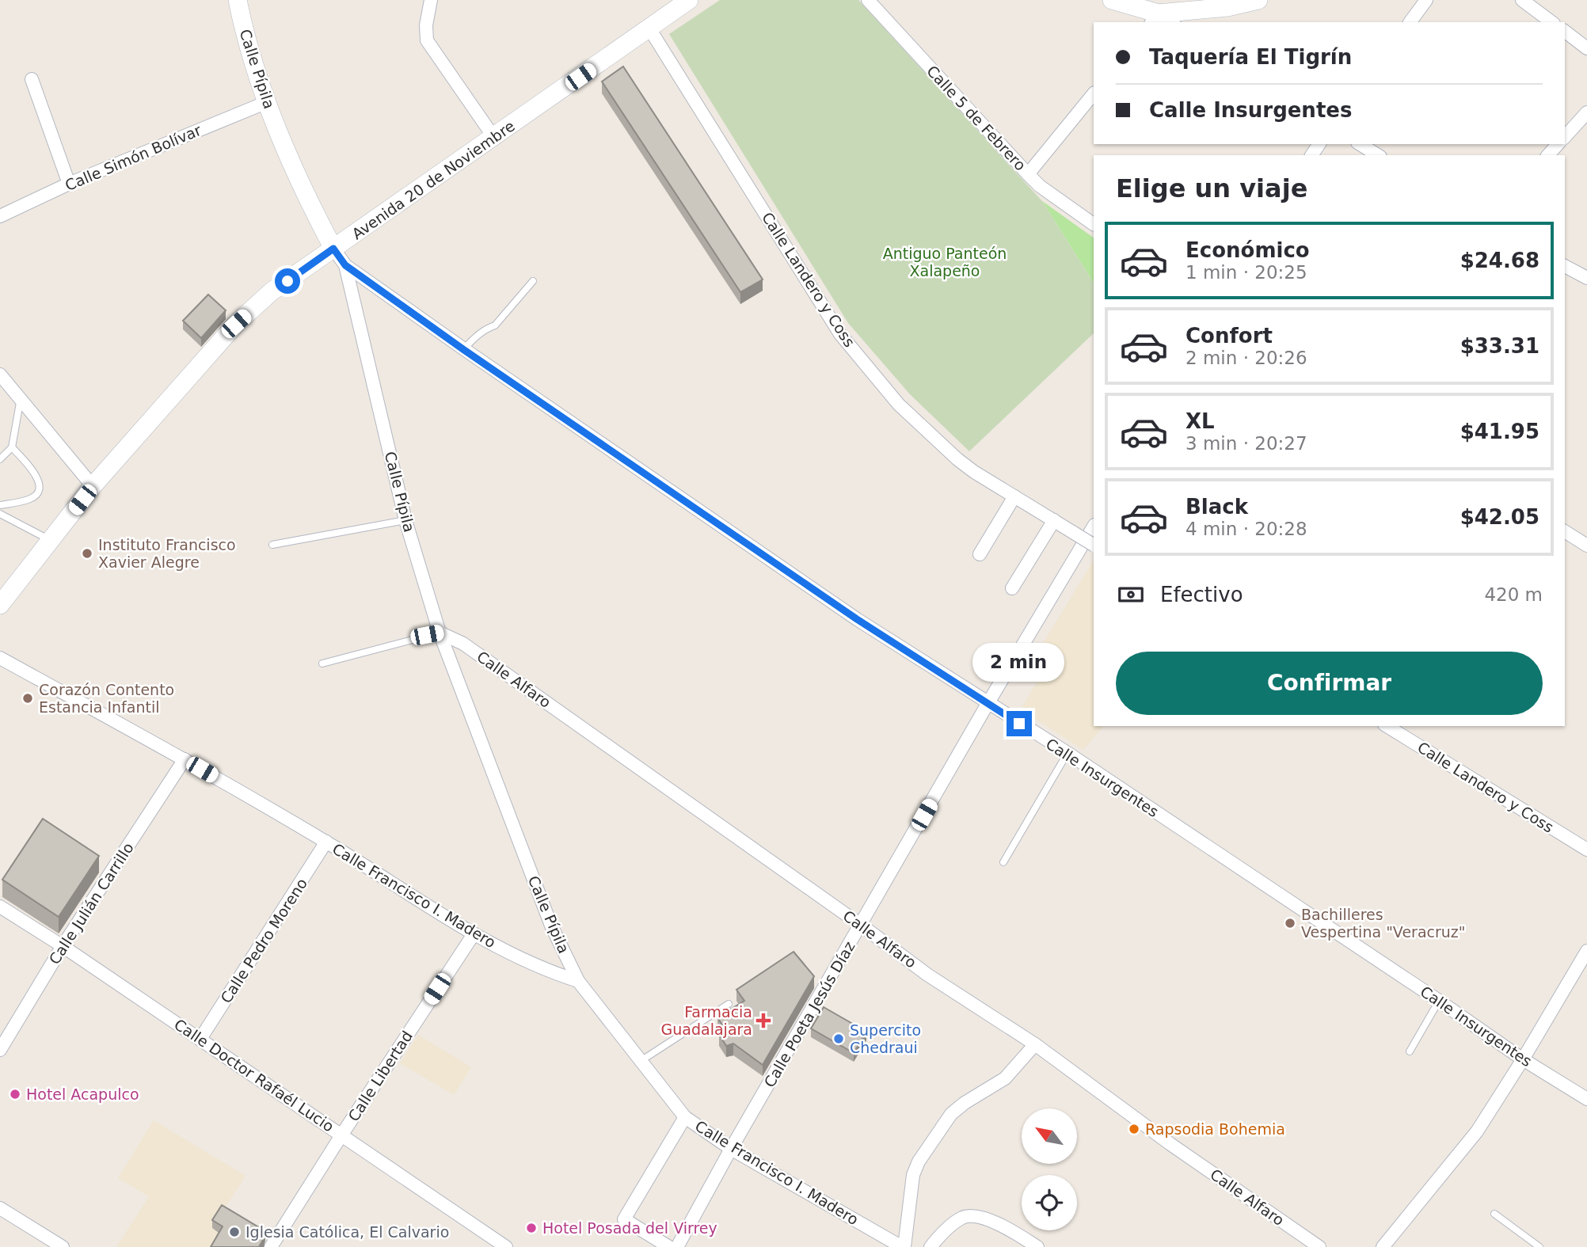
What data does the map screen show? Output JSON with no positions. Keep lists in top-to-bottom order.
{
  "streets": {
    "main road": ["Calle Pípila", "Avenida 20 de Noviembre"],
    "street": [
      "Calle 5 de Febrero",
      "Calle Simón Bolívar",
      "Calle Landero y Coss",
      "Calle Alfaro",
      "Calle Insurgentes",
      "Calle Francisco I. Madero",
      "Calle Julián Carrillo",
      "Calle Pedro Moreno",
      "Calle Poeta Jesús Díaz",
      "Calle Doctor Rafaél Lucio",
      "Calle Libertad"
    ]
  },
  "crossings": [
    ["Calle Pípila", "Calle Simón Bolívar"],
    ["Calle Pípila", "Avenida 20 de Noviembre"],
    ["Calle Pípila", "Calle Alfaro"],
    ["Calle Pípila", "Calle Insurgentes"],
    ["Calle Pípila", "Calle Francisco I. Madero"],
    ["Avenida 20 de Noviembre", "Calle Landero y Coss"],
    ["Calle Alfaro", "Calle Poeta Jesús Díaz"],
    ["Calle Insurgentes", "Calle Poeta Jesús Díaz"],
    ["Calle Francisco I. Madero", "Calle Julián Carrillo"],
    ["Calle Francisco I. Madero", "Calle Pedro Moreno"],
    ["Calle Francisco I. Madero", "Calle Poeta Jesús Díaz"],
    ["Calle Francisco I. Madero", "Calle Libertad"],
    ["Calle Julián Carrillo", "Calle Doctor Rafaél Lucio"],
    ["Calle Pedro Moreno", "Calle Doctor Rafaél Lucio"],
    ["Calle Doctor Rafaél Lucio", "Calle Libertad"]
  ],
  "parks": ["Antiguo Panteón Xalapeño"],
  "places": {
    "other": [
      "Instituto Francisco Xavier Alegre",
      "Corazón Contento Estancia Infantil",
      "Bachilleres Vespertina \"Veracruz\"",
      "Supercito Chedraui",
      "Hotel Acapulco",
      "Rapsodia Bohemia",
      "Hotel Posada del Virrey",
      "Iglesia Católica, El Calvario"
    ],
    "health": ["Farmacia Guadalajara"]
  },
  "north": "top left",
  "page": {
    "banner": ["Taquería El Tigrín", "Calle Insurgentes"],
    "heading": "Elige un viaje",
    "list": [
      {
        "name": "Económico",
        "note": "1 min · 20:25",
        "value": "$24.68"
      },
      {
        "name": "Confort",
        "note": "2 min · 20:26",
        "value": "$33.31"
      },
      {
        "name": "XL",
        "note": "3 min · 20:27",
        "value": "$41.95"
      },
      {
        "name": "Black",
        "note": "4 min · 20:28",
        "value": "$42.05"
      }
    ],
    "pay": ["Efectivo", "420 m"],
    "buttons": "Confirmar",
    "bubble": "2 min"
  }
}
